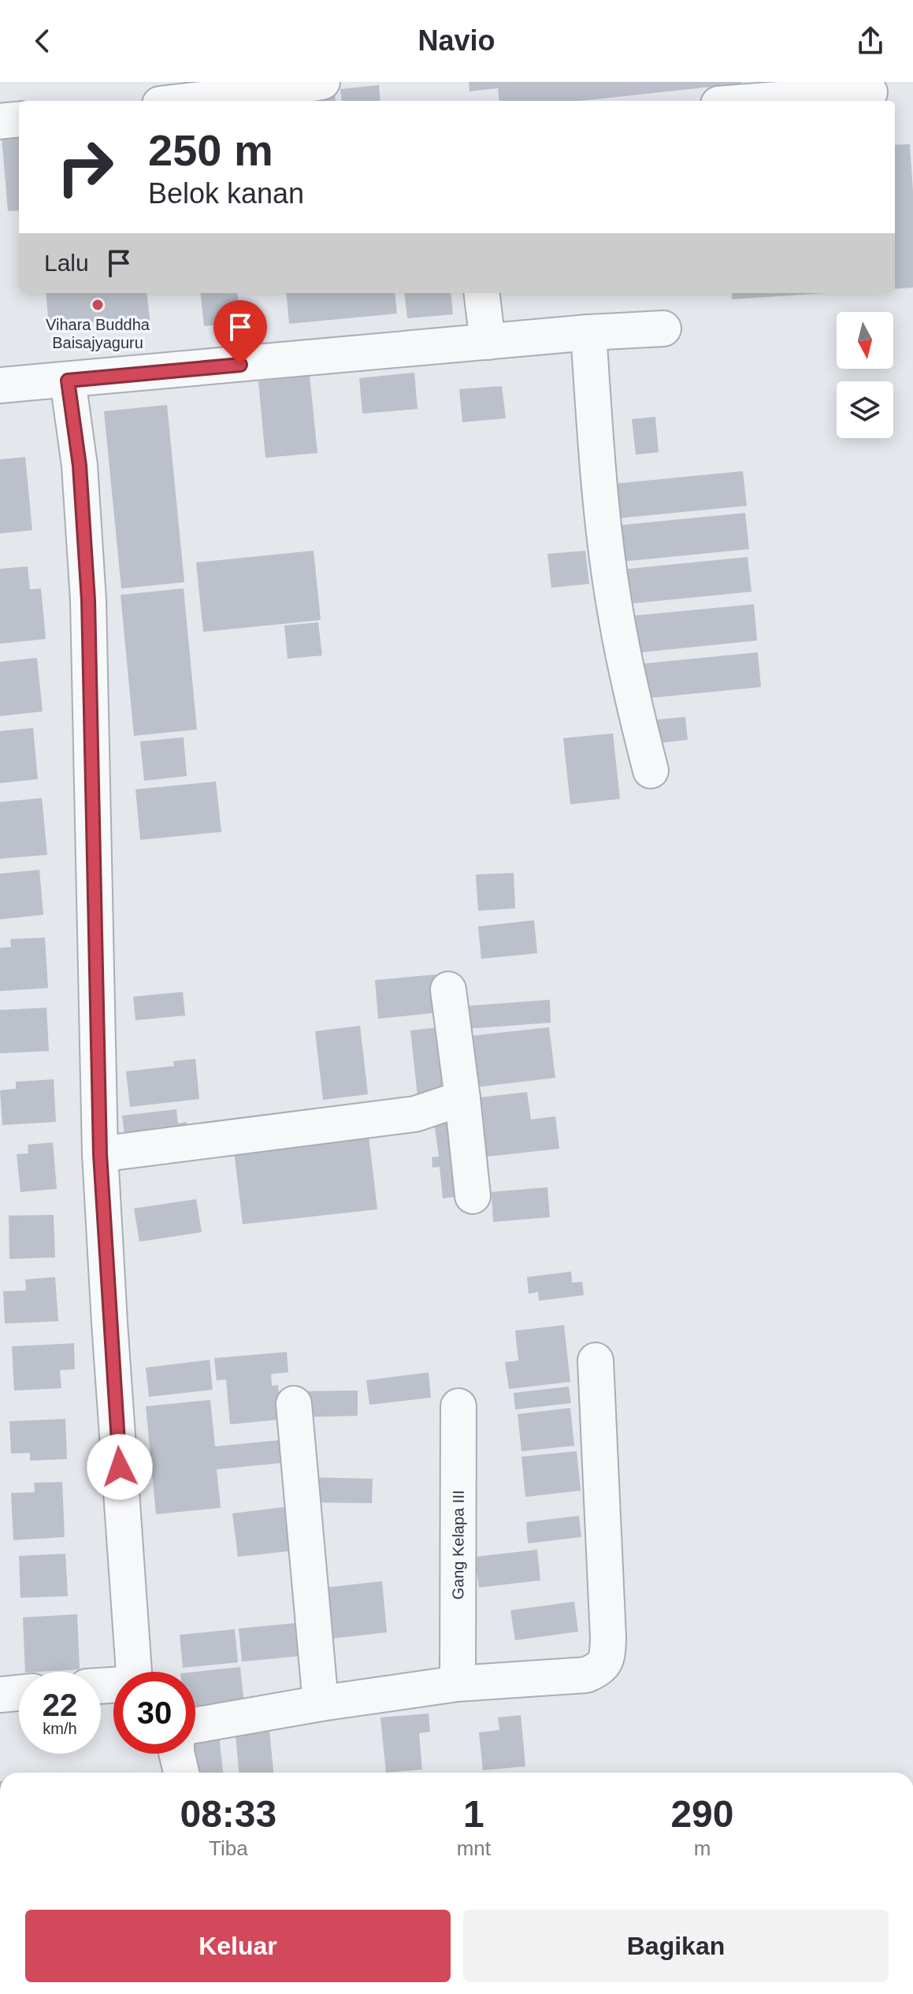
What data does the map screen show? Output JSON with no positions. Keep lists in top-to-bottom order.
{
  "streets": {
    "street": ["Gang Kelapa III"]
  },
  "places": ["Vihara Buddha Baisajyaguru"],
  "north": "bottom",
  "page": {
    "header": "Navio",
    "turn": ["250 m", "Belok kanan"],
    "then": "Lalu",
    "speed": "22 km/h",
    "limit": "30",
    "eta": [
      "08:33",
      "Tiba",
      "1",
      "mnt",
      "290",
      "m"
    ],
    "buttons": ["Keluar", "Bagikan"]
  }
}
